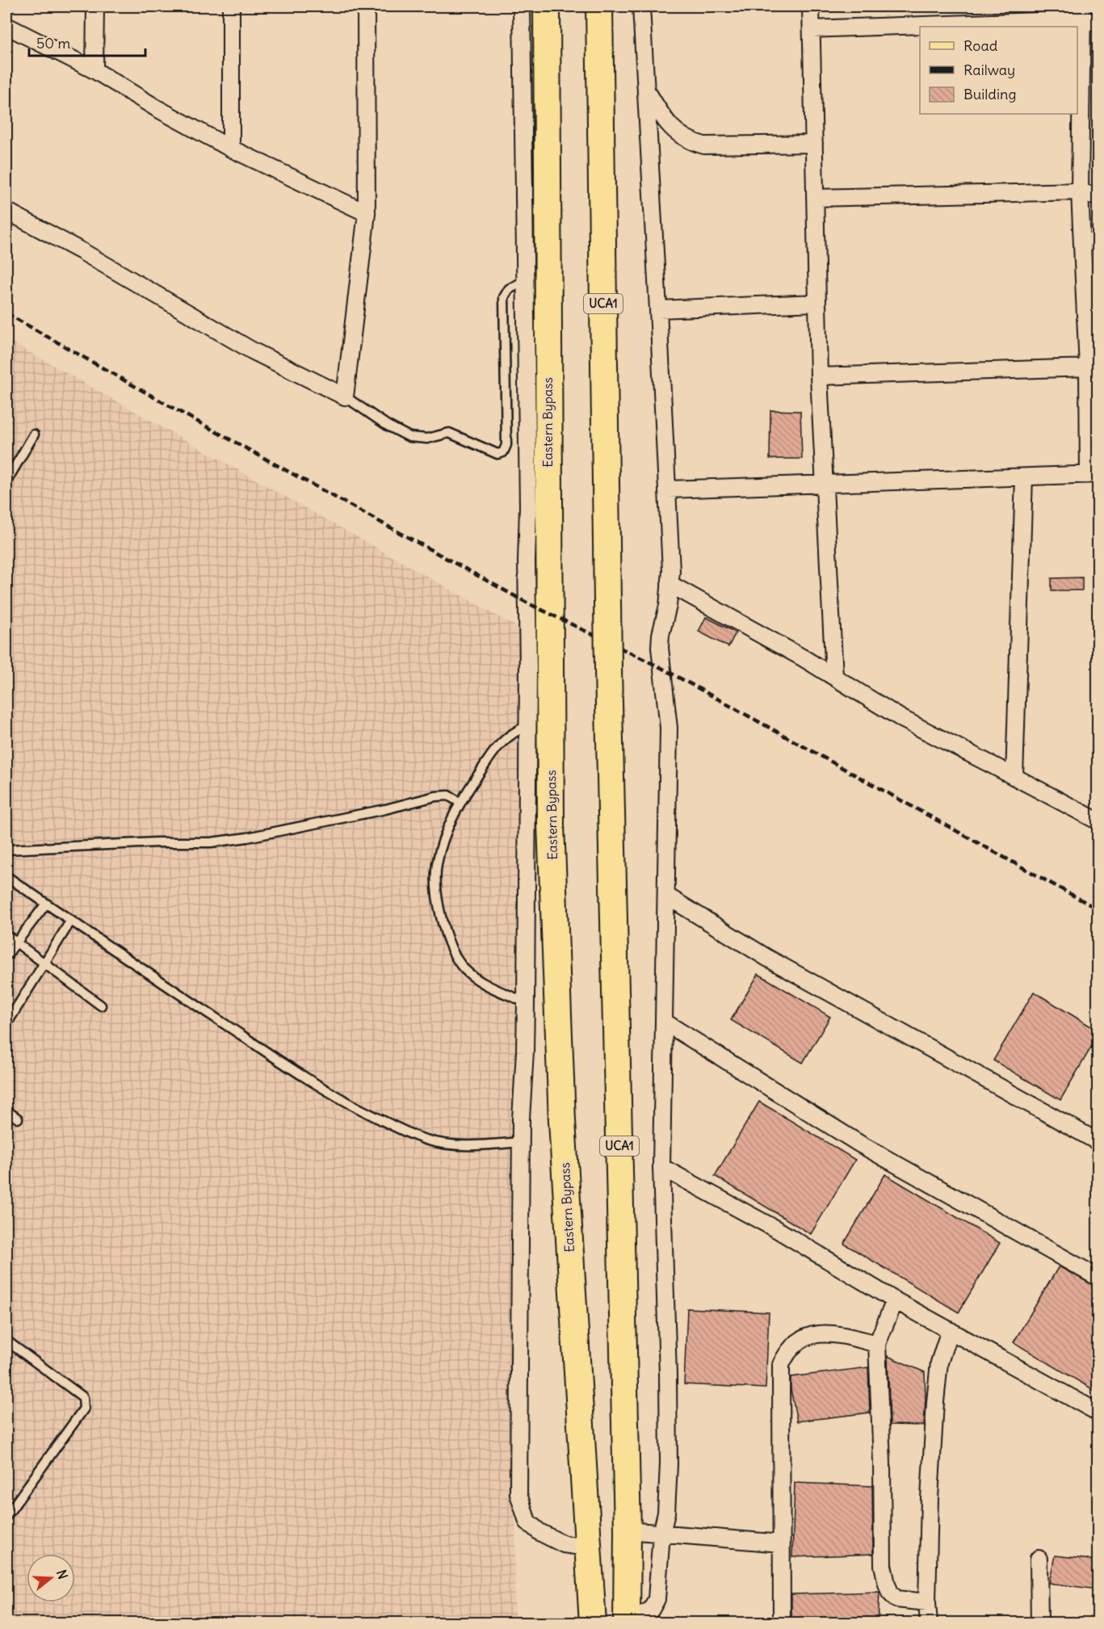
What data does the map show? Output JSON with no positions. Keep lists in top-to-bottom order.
{
  "streets": {
    "main road": ["UCA1", "Eastern Bypass"]
  },
  "legend": ["Road", "Railway", "Building"],
  "scale_bar": "50 m",
  "north": "right"
}
